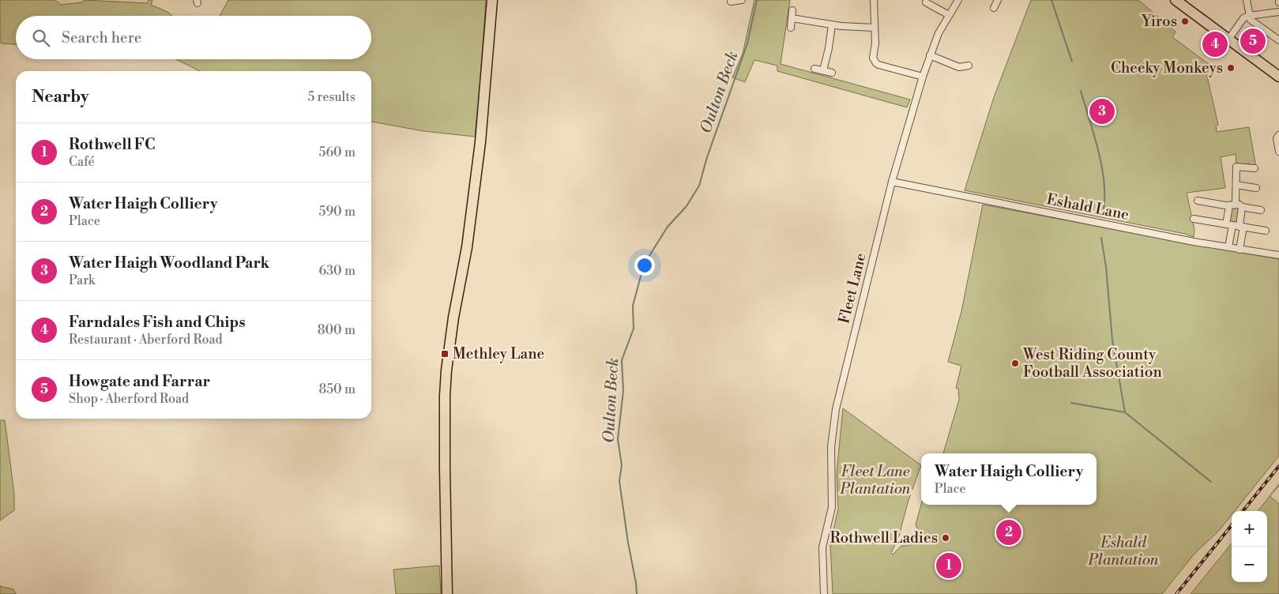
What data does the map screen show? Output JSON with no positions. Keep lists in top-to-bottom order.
{
  "streets": {
    "street": ["Eshald Lane", "Fleet Lane"]
  },
  "crossings": [
    ["Eshald Lane", "Fleet Lane"]
  ],
  "water": ["Oulton Beck"],
  "parks": ["Fleet Lane Plantation", "Eshald Plantation"],
  "places": {
    "other": [
      "Yiros",
      "Cheeky Monkeys",
      "West Riding County Football Association",
      "Rothwell Ladies"
    ],
    "transit": ["Methley Lane"]
  },
  "page": {
    "search": "Search here",
    "pins": [
      "5",
      "4",
      "3",
      "2",
      "1"
    ],
    "heading": ["Nearby", "5 results"],
    "list": [
      {
        "mark": "1",
        "name": "Rothwell FC",
        "note": "Café",
        "value": "560 m"
      },
      {
        "mark": "2",
        "name": "Water Haigh Colliery",
        "note": "Place",
        "value": "590 m"
      },
      {
        "mark": "3",
        "name": "Water Haigh Woodland Park",
        "note": "Park",
        "value": "630 m"
      },
      {
        "mark": "4",
        "name": "Farndales Fish and Chips",
        "note": "Restaurant · Aberford Road",
        "value": "800 m"
      },
      {
        "mark": "5",
        "name": "Howgate and Farrar",
        "note": "Shop · Aberford Road",
        "value": "850 m"
      }
    ],
    "popup": ["Water Haigh Colliery", "Place"],
    "map_buttons": ["+", "−"]
  }
}
